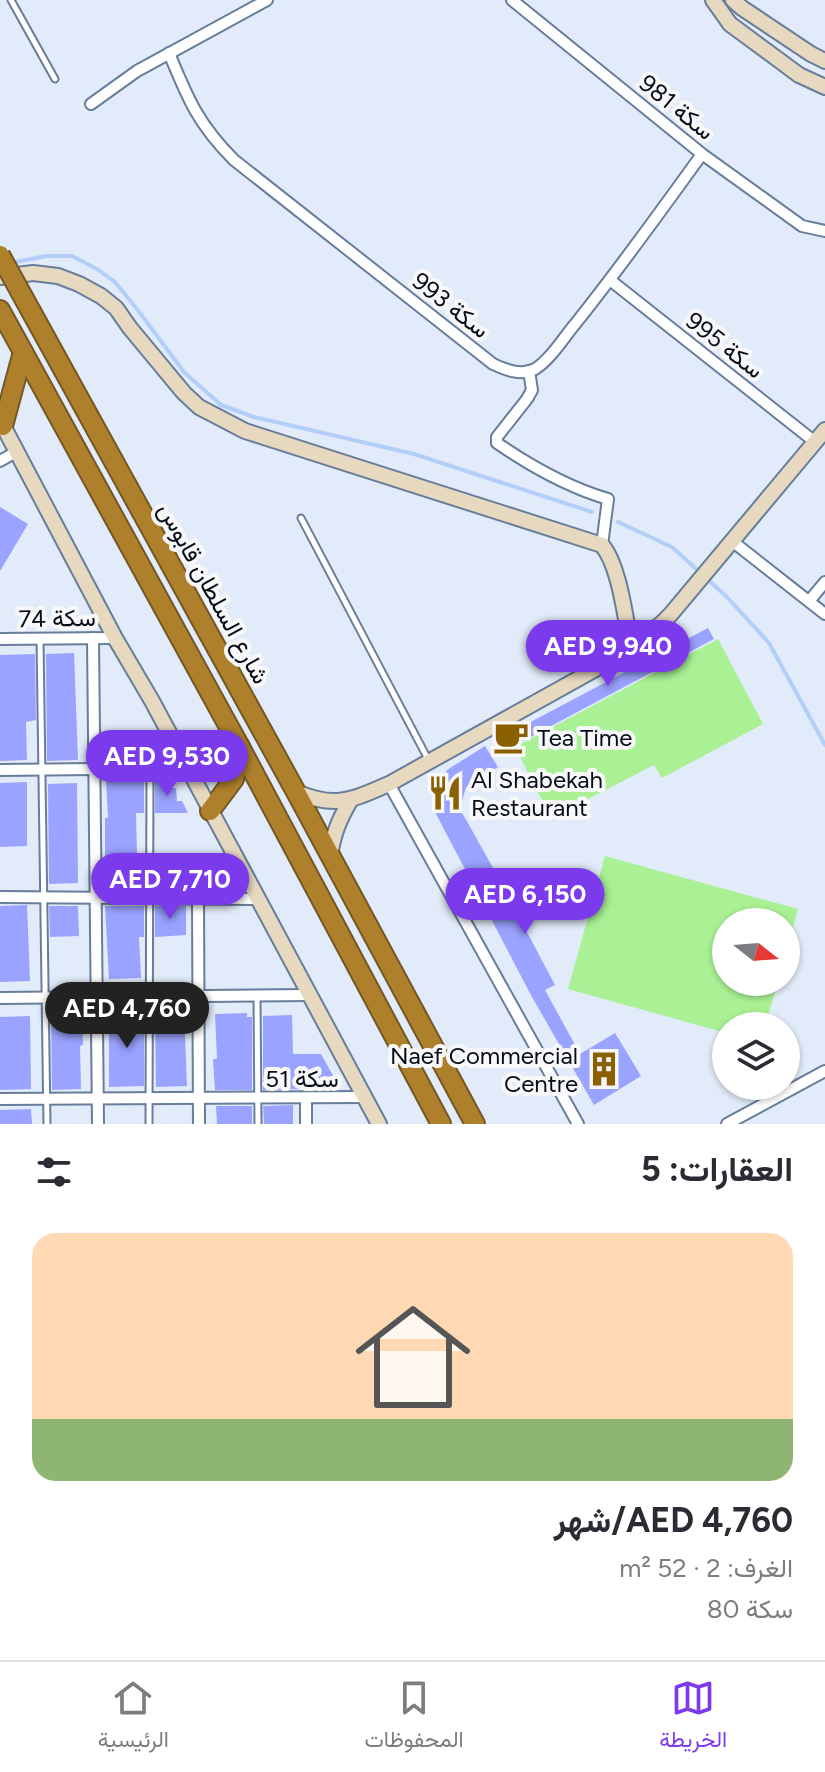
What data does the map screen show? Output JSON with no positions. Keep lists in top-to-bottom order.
{
  "streets": {
    "highway": ["شارع السلطان قابوس"],
    "street": [
      "سكة 981",
      "سكة 993",
      "سكة 995",
      "سكة 74",
      "سكة 51"
    ]
  },
  "places": {
    "cafe": ["Tea Time"],
    "restaurant": ["Al Shabekah Restaurant"],
    "building": ["Naef Commercial Centre"]
  },
  "north": "right",
  "page": {
    "price": [
      "AED 9,940",
      "AED 9,530",
      "AED 7,710",
      "AED 6,150",
      "AED 4,760"
    ],
    "heading": "العقارات: 5",
    "list": [
      {
        "name": "AED 4,760/شهر",
        "note": "الغرف: 2 · 52 m² · سكة 80"
      }
    ],
    "tabs": ["الخريطة", "المحفوظات", "الرئيسية"]
  }
}
